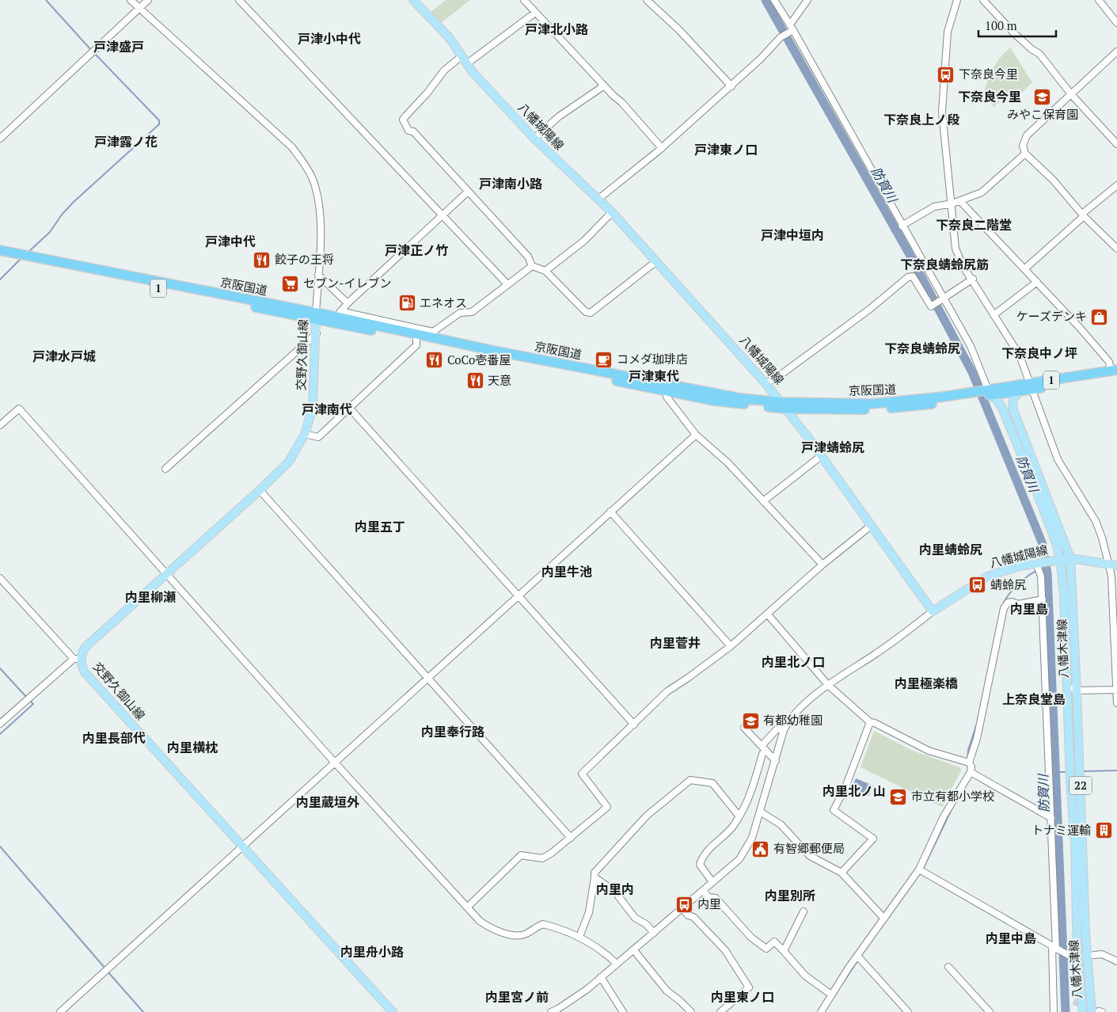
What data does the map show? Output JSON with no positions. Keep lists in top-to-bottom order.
{
  "streets": {
    "highway": ["京阪国道", "1"],
    "main road": [
      "八幡城陽線",
      "交野久御山線",
      "八幡木津線",
      "22"
    ]
  },
  "crossings": [
    ["八幡城陽線", "京阪国道"],
    ["八幡城陽線", "八幡木津線"],
    ["京阪国道", "交野久御山線"],
    ["京阪国道", "八幡木津線"]
  ],
  "districts": [
    "戸津北小路",
    "戸津小中代",
    "戸津盛戸",
    "下奈良今里",
    "下奈良上ノ段",
    "戸津露ノ花",
    "戸津東ノ口",
    "戸津南小路",
    "下奈良二階堂",
    "戸津中垣内",
    "戸津中代",
    "戸津正ノ竹",
    "下奈良蜻蛉尻筋",
    "下奈良蜻蛉尻",
    "下奈良中ノ坪",
    "戸津水戸城",
    "戸津東代",
    "戸津南代",
    "戸津蜻蛉尻",
    "内里五丁",
    "内里蜻蛉尻",
    "内里牛池",
    "内里柳瀬",
    "内里島",
    "内里菅井",
    "内里北ノ口",
    "内里極楽橋",
    "上奈良堂島",
    "内里奉行路",
    "内里長部代",
    "内里横枕",
    "内里北ノ山",
    "内里蔵垣外",
    "内里内",
    "内里別所",
    "内里中島",
    "内里舟小路",
    "内里宮ノ前",
    "内里東ノ口"
  ],
  "water": ["防賀川"],
  "places": {
    "bus stop": ["下奈良今里", "蜻蛉尻", "内里"],
    "school or university": ["みやこ保育園", "有都幼稚園", "市立有都小学校"],
    "restaurant": ["餃子の王将", "CoCo壱番屋", "天意"],
    "supermarket": ["セブン-イレブン"],
    "fuel station": ["エネオス"],
    "shop": ["ケーズデンキ"],
    "cafe": ["コメダ珈琲店"],
    "building": ["トナミ運輸"],
    "public building": ["有智郷郵便局"]
  },
  "scale_bar": "100 m"
}
